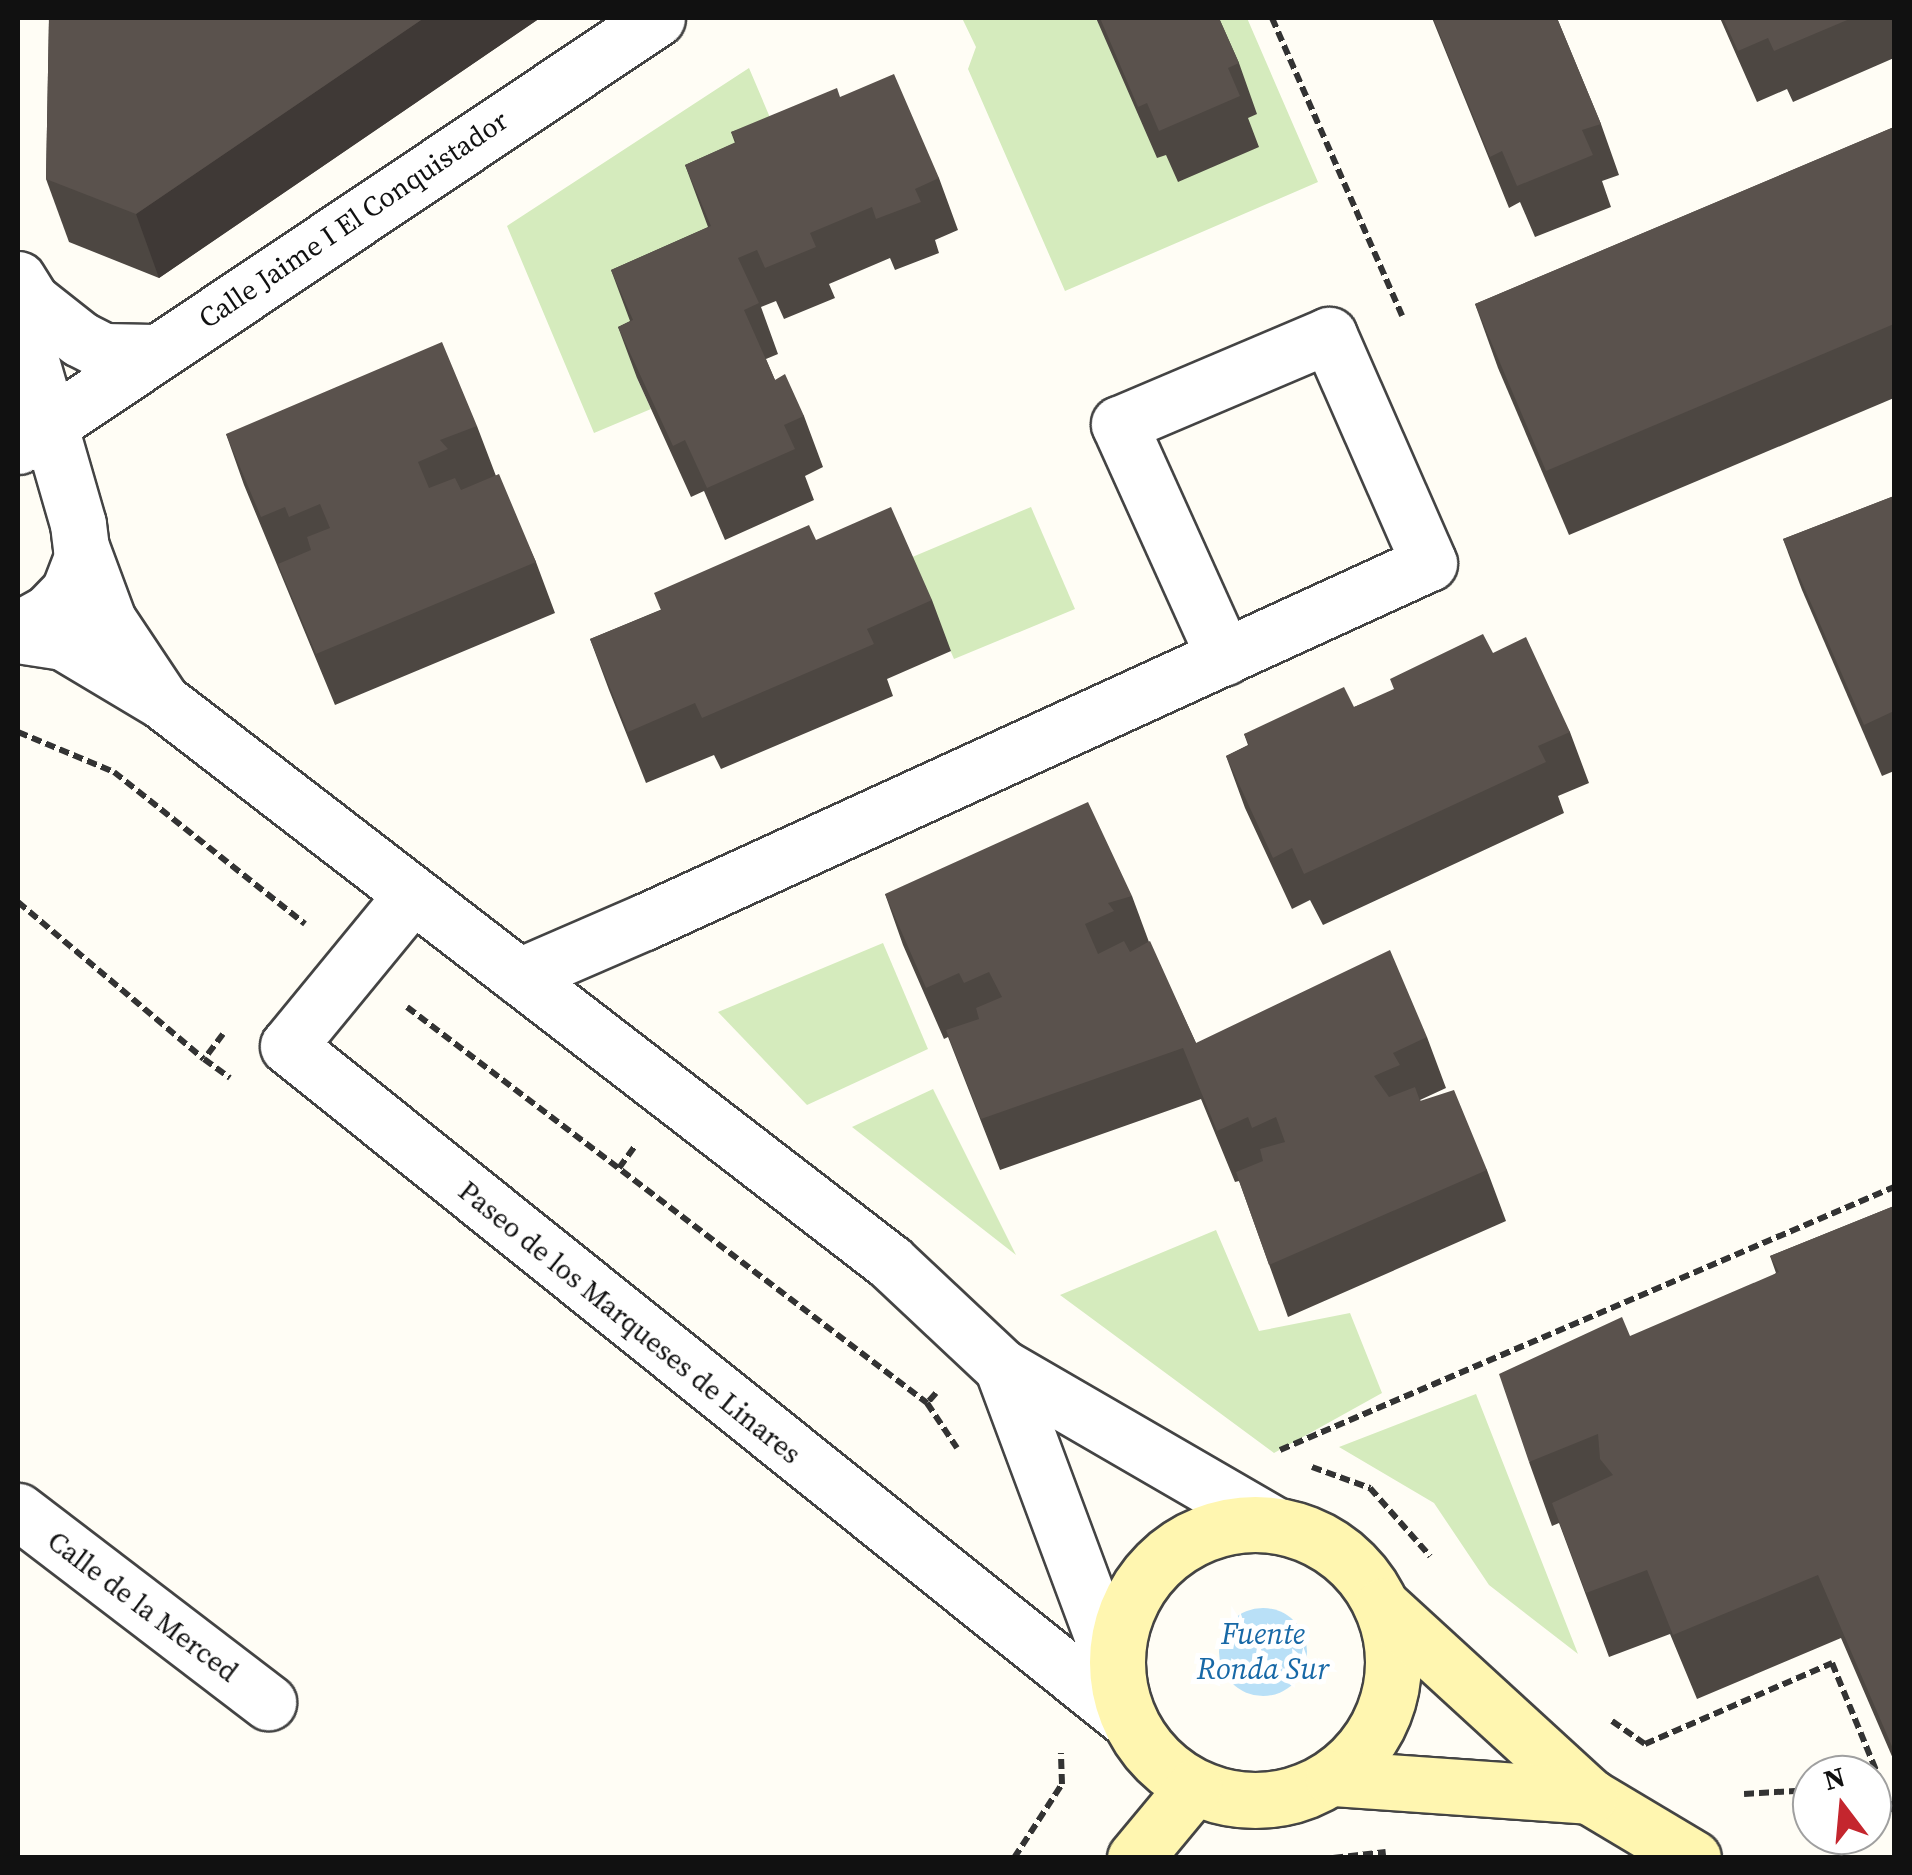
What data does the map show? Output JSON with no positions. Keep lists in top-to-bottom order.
{
  "streets": {
    "street": ["Calle Jaime I El Conquistador", "Paseo de los Marqueses de Linares", "Calle de la Merced"]
  },
  "water": ["Fuente Ronda Sur"],
  "north": "top"
}
